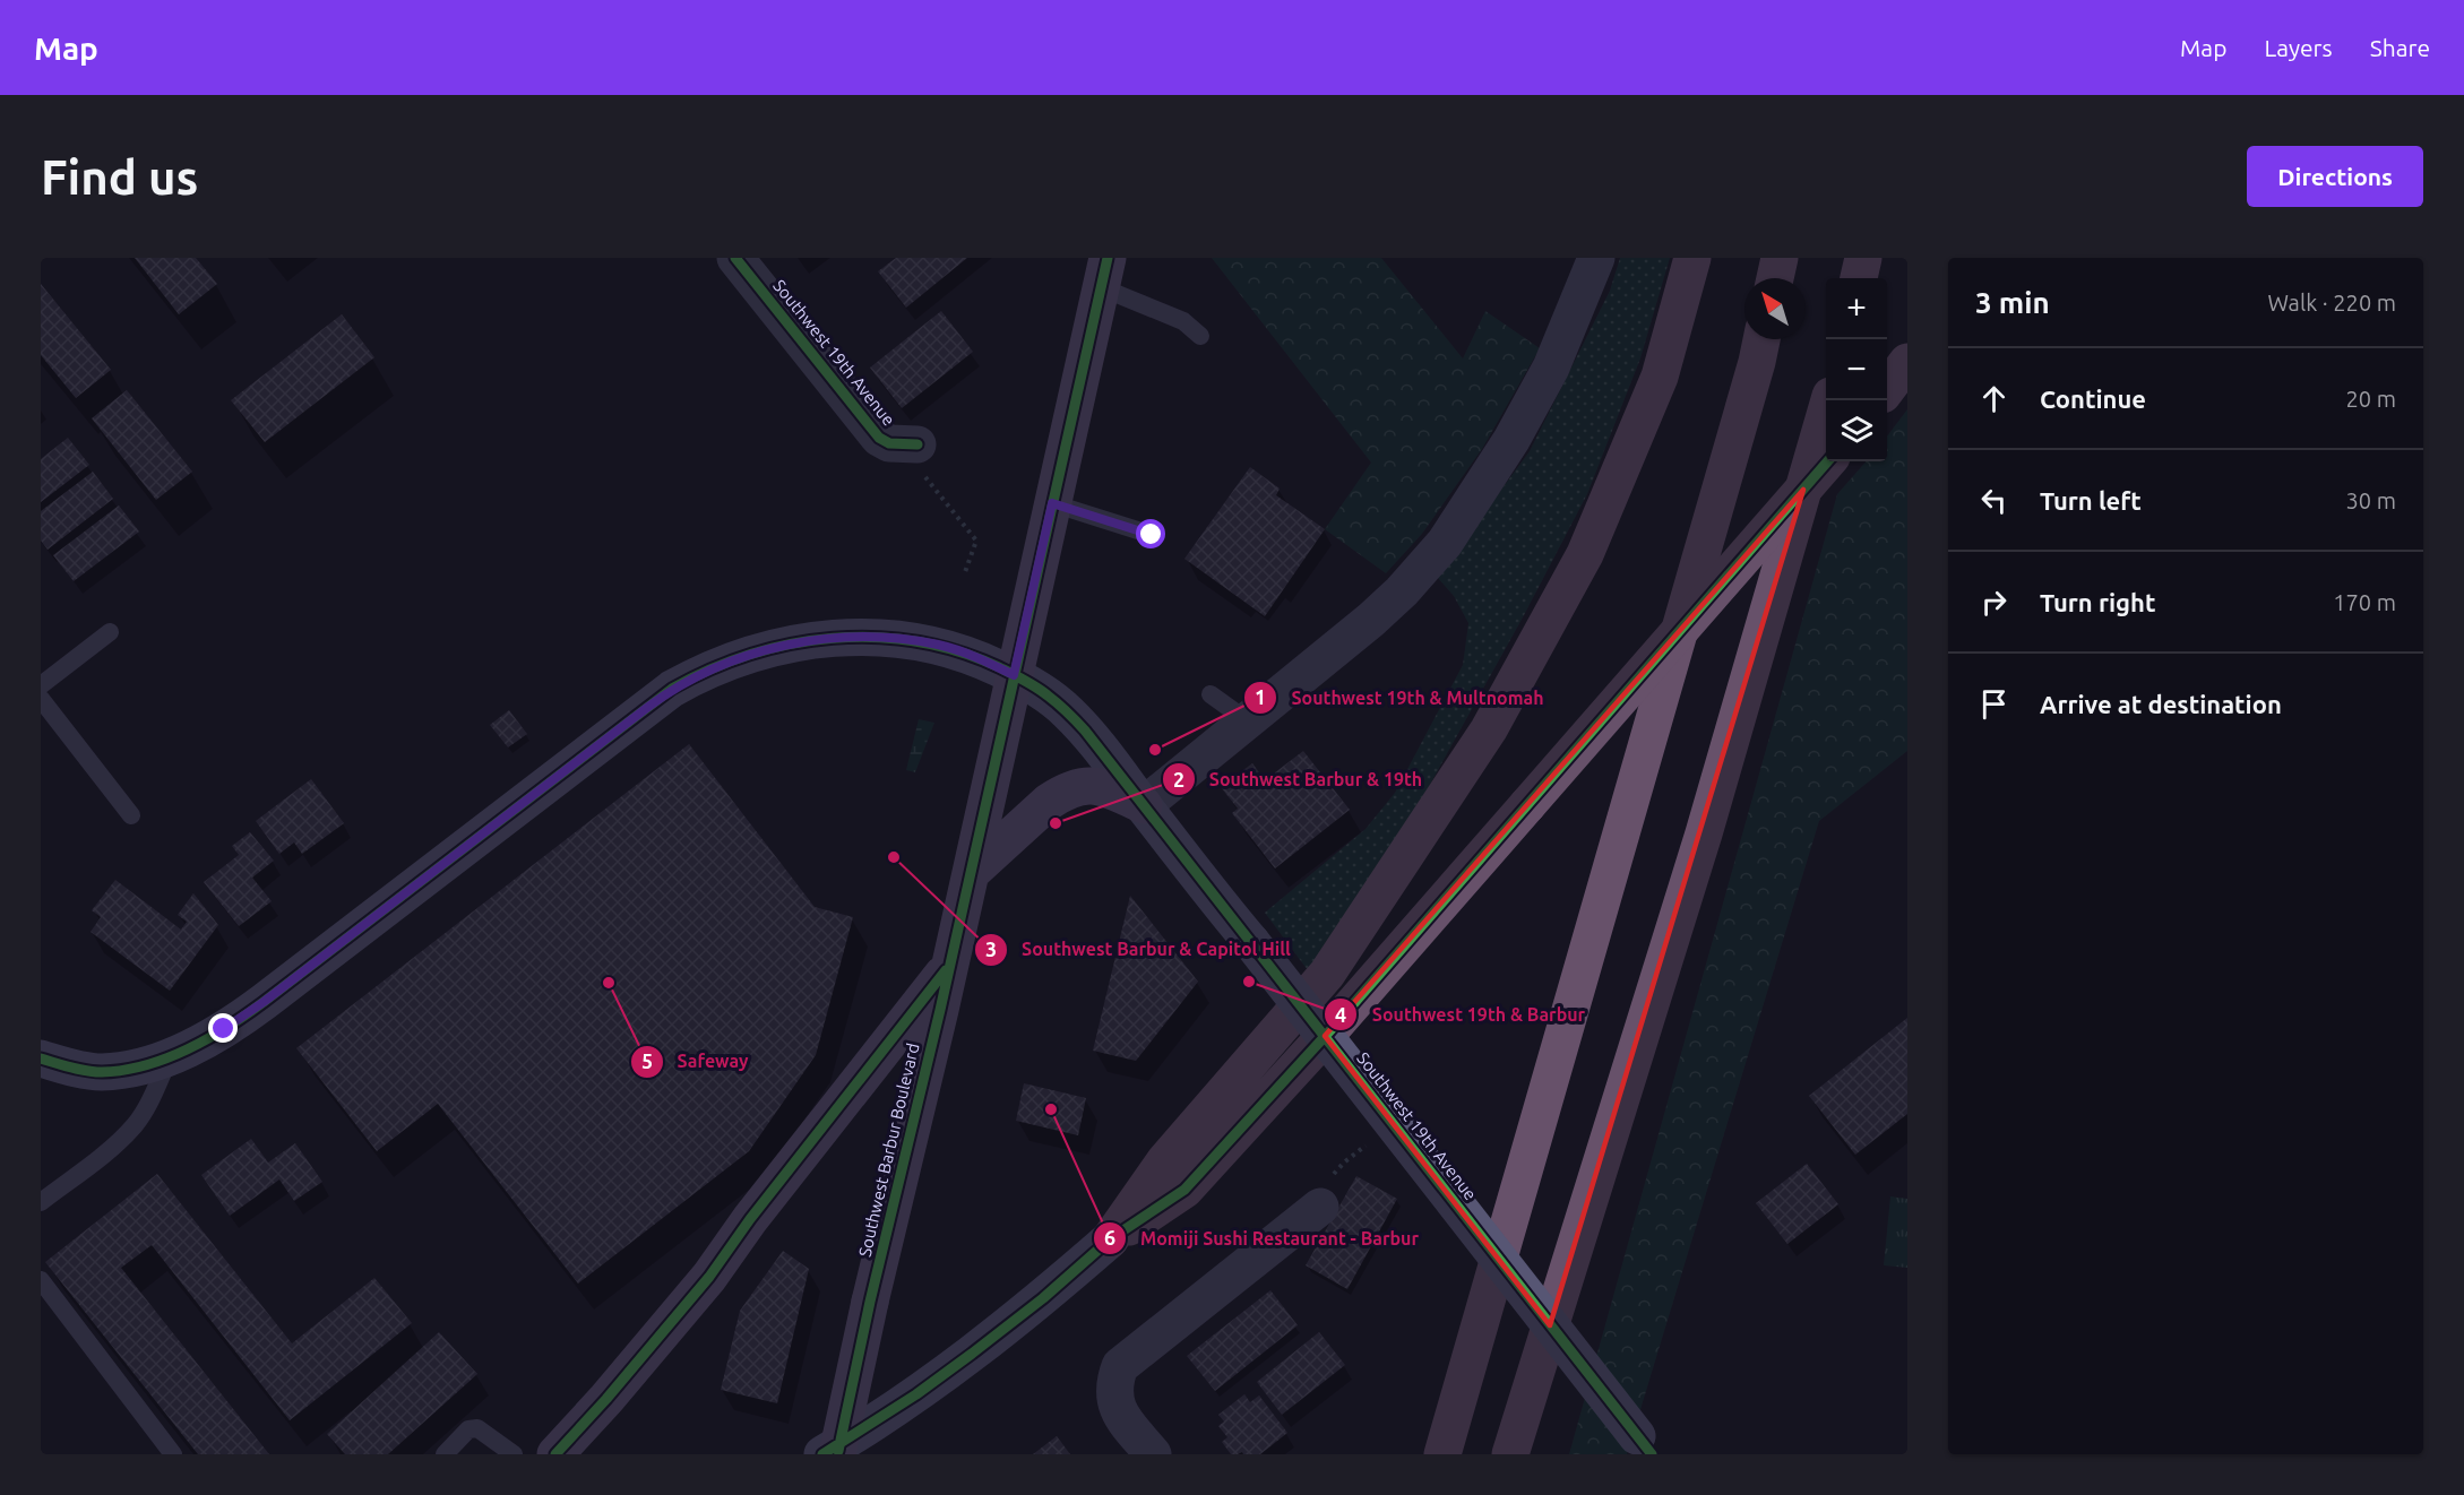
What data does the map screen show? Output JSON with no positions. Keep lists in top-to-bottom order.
{
  "streets": {
    "main road": ["Southwest Barbur Boulevard"],
    "street": ["Southwest 19th Avenue"]
  },
  "crossings": [
    ["Southwest 19th Avenue", "Southwest Barbur Boulevard"]
  ],
  "places": [
    "Southwest 19th & Multnomah",
    "Southwest Barbur & 19th",
    "Southwest Barbur & Capitol Hill",
    "Southwest 19th & Barbur",
    "Safeway",
    "Momiji Sushi Restaurant - Barbur"
  ],
  "north": "top left",
  "page": {
    "header": "Map",
    "nav": ["Map", "Layers", "Share"],
    "buttons": "Directions",
    "title": "Find us",
    "heading": ["3 min", "Walk · 220 m"],
    "map_buttons": ["+", "−"],
    "list": [
      ["Continue", "20 m"],
      ["Turn left", "30 m"],
      ["Turn right", "170 m"],
      "Arrive at destination"
    ]
  }
}
